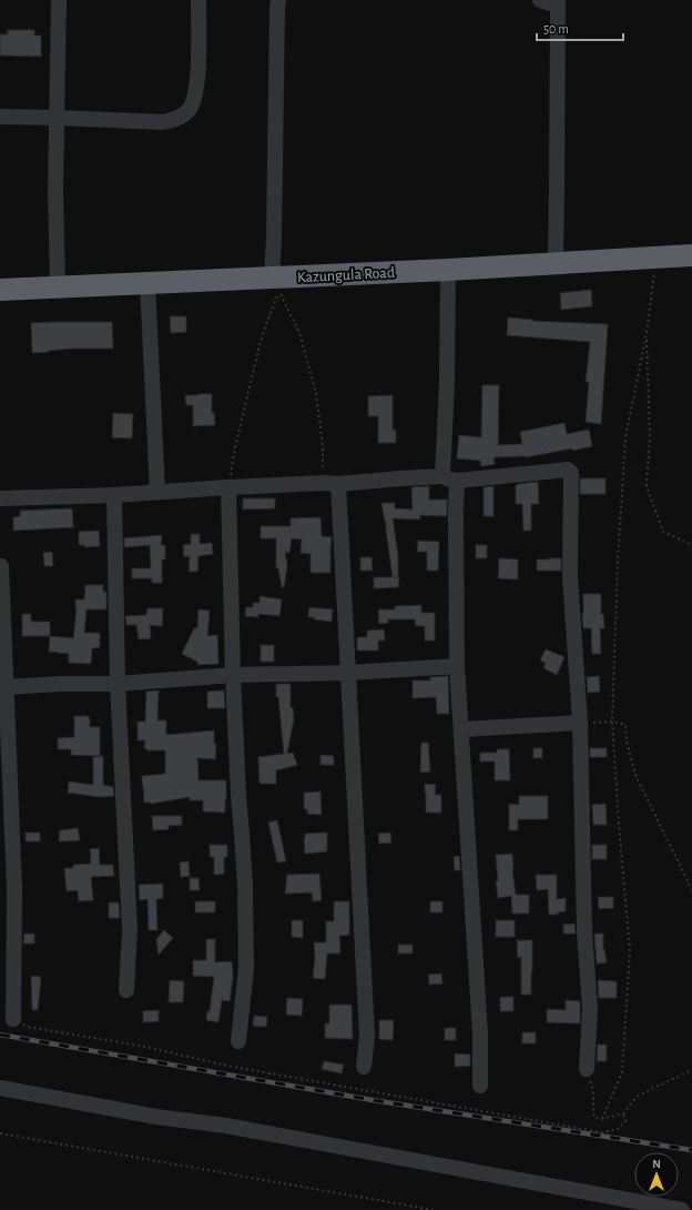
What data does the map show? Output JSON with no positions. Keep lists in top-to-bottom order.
{
  "streets": {
    "highway": ["Kazungula Road"]
  },
  "scale_bar": "50 m",
  "north": "top"
}
